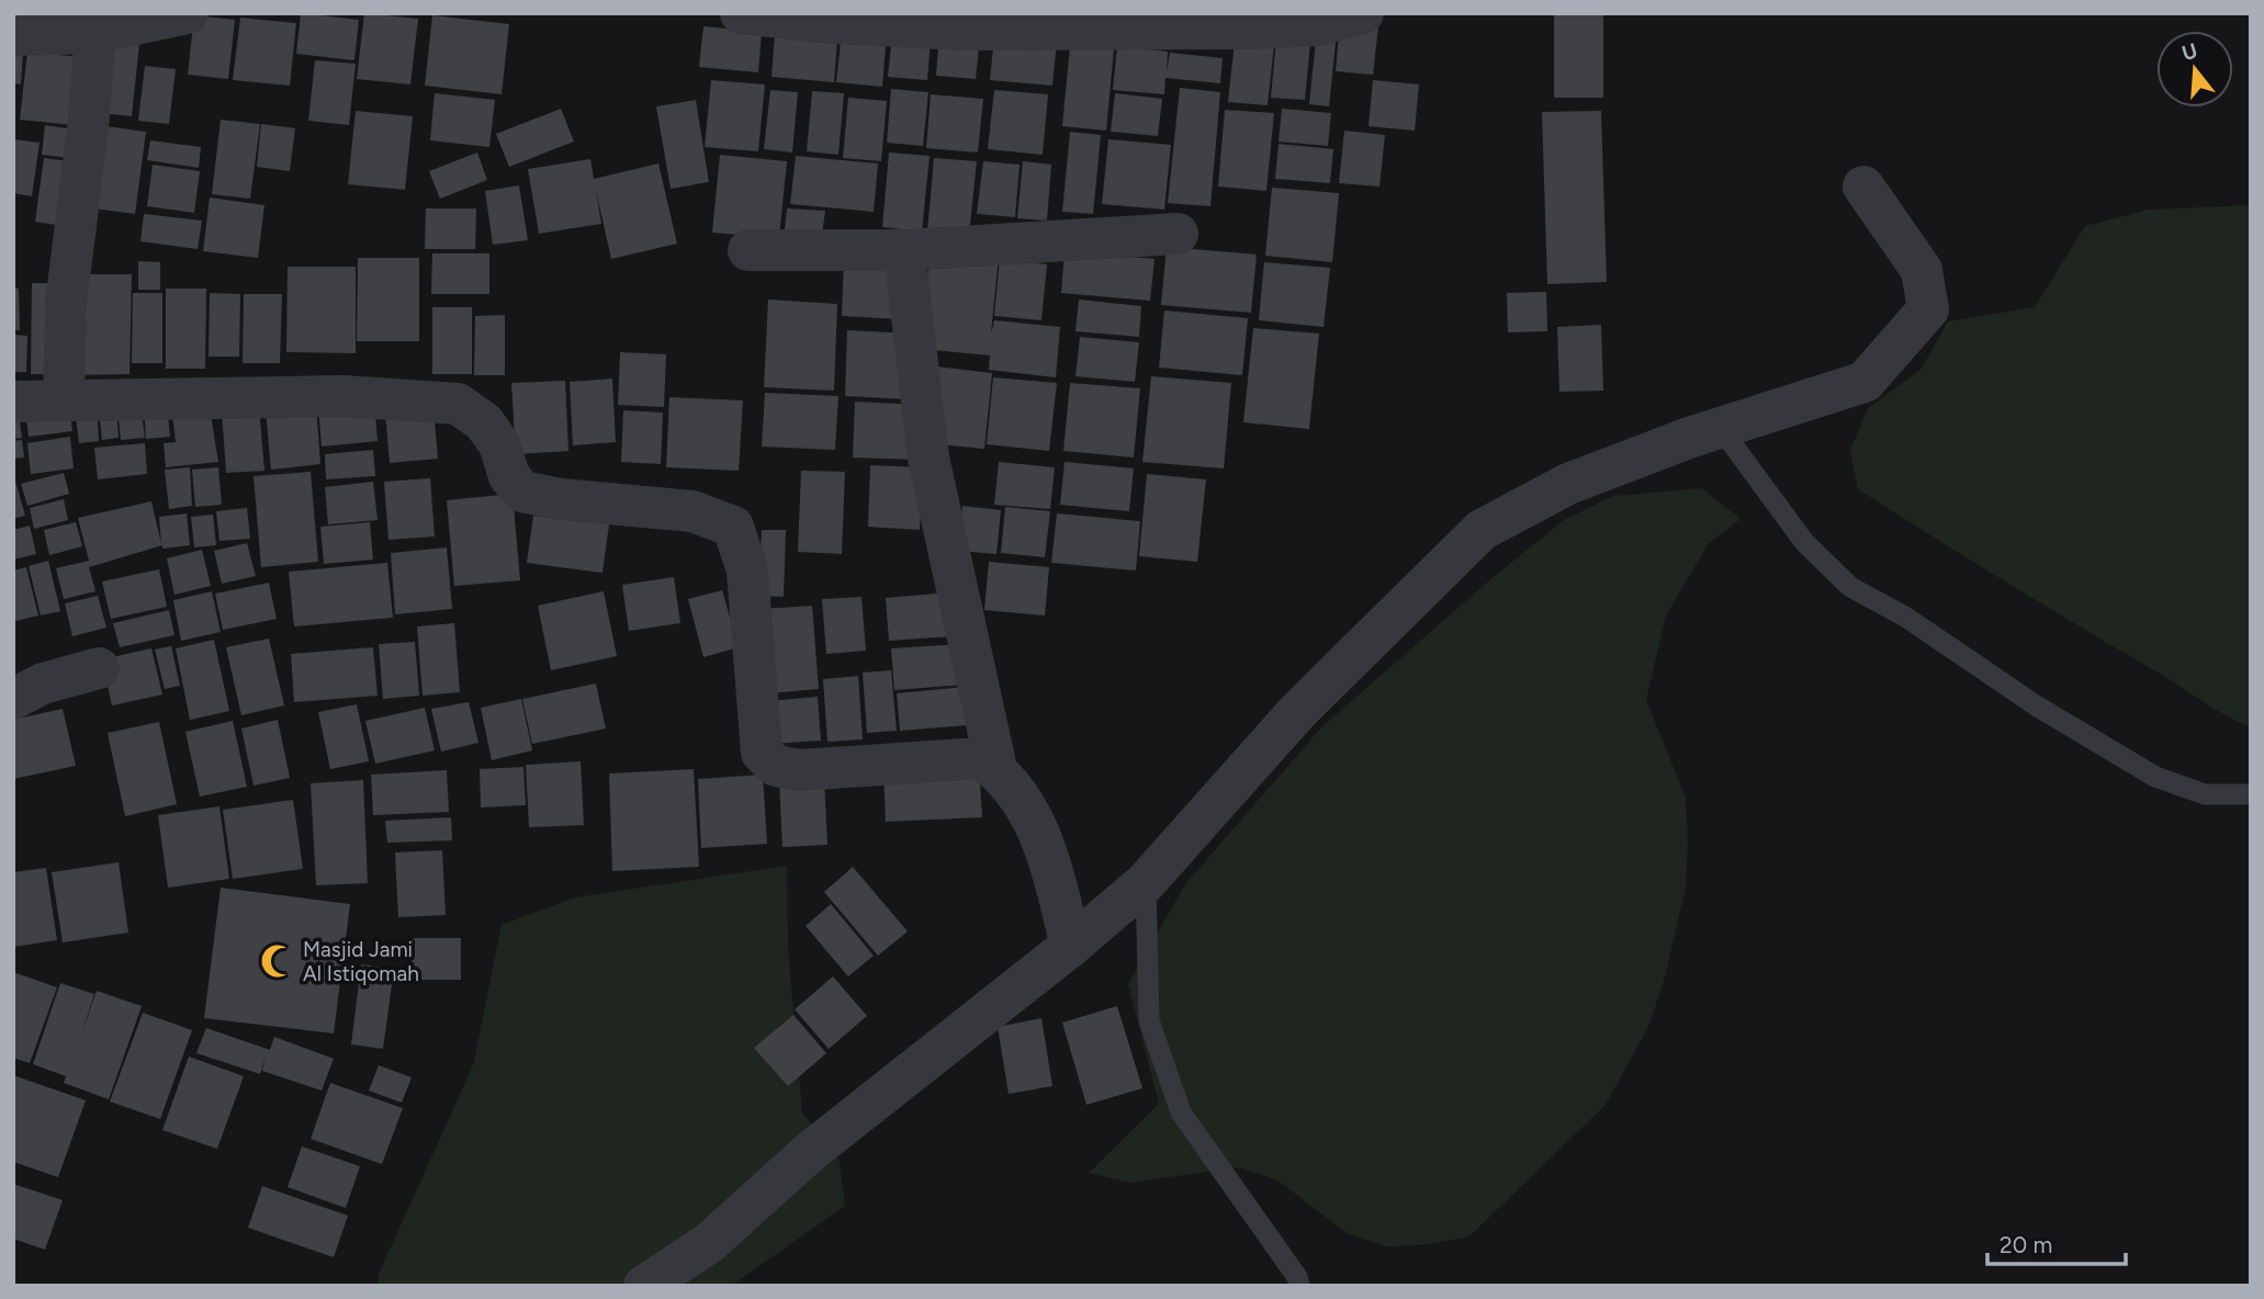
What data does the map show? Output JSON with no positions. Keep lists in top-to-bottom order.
{
  "places": {
    "mosque": ["Masjid Jami Al Istiqomah"]
  },
  "scale_bar": "20 m",
  "north": "top"
}
